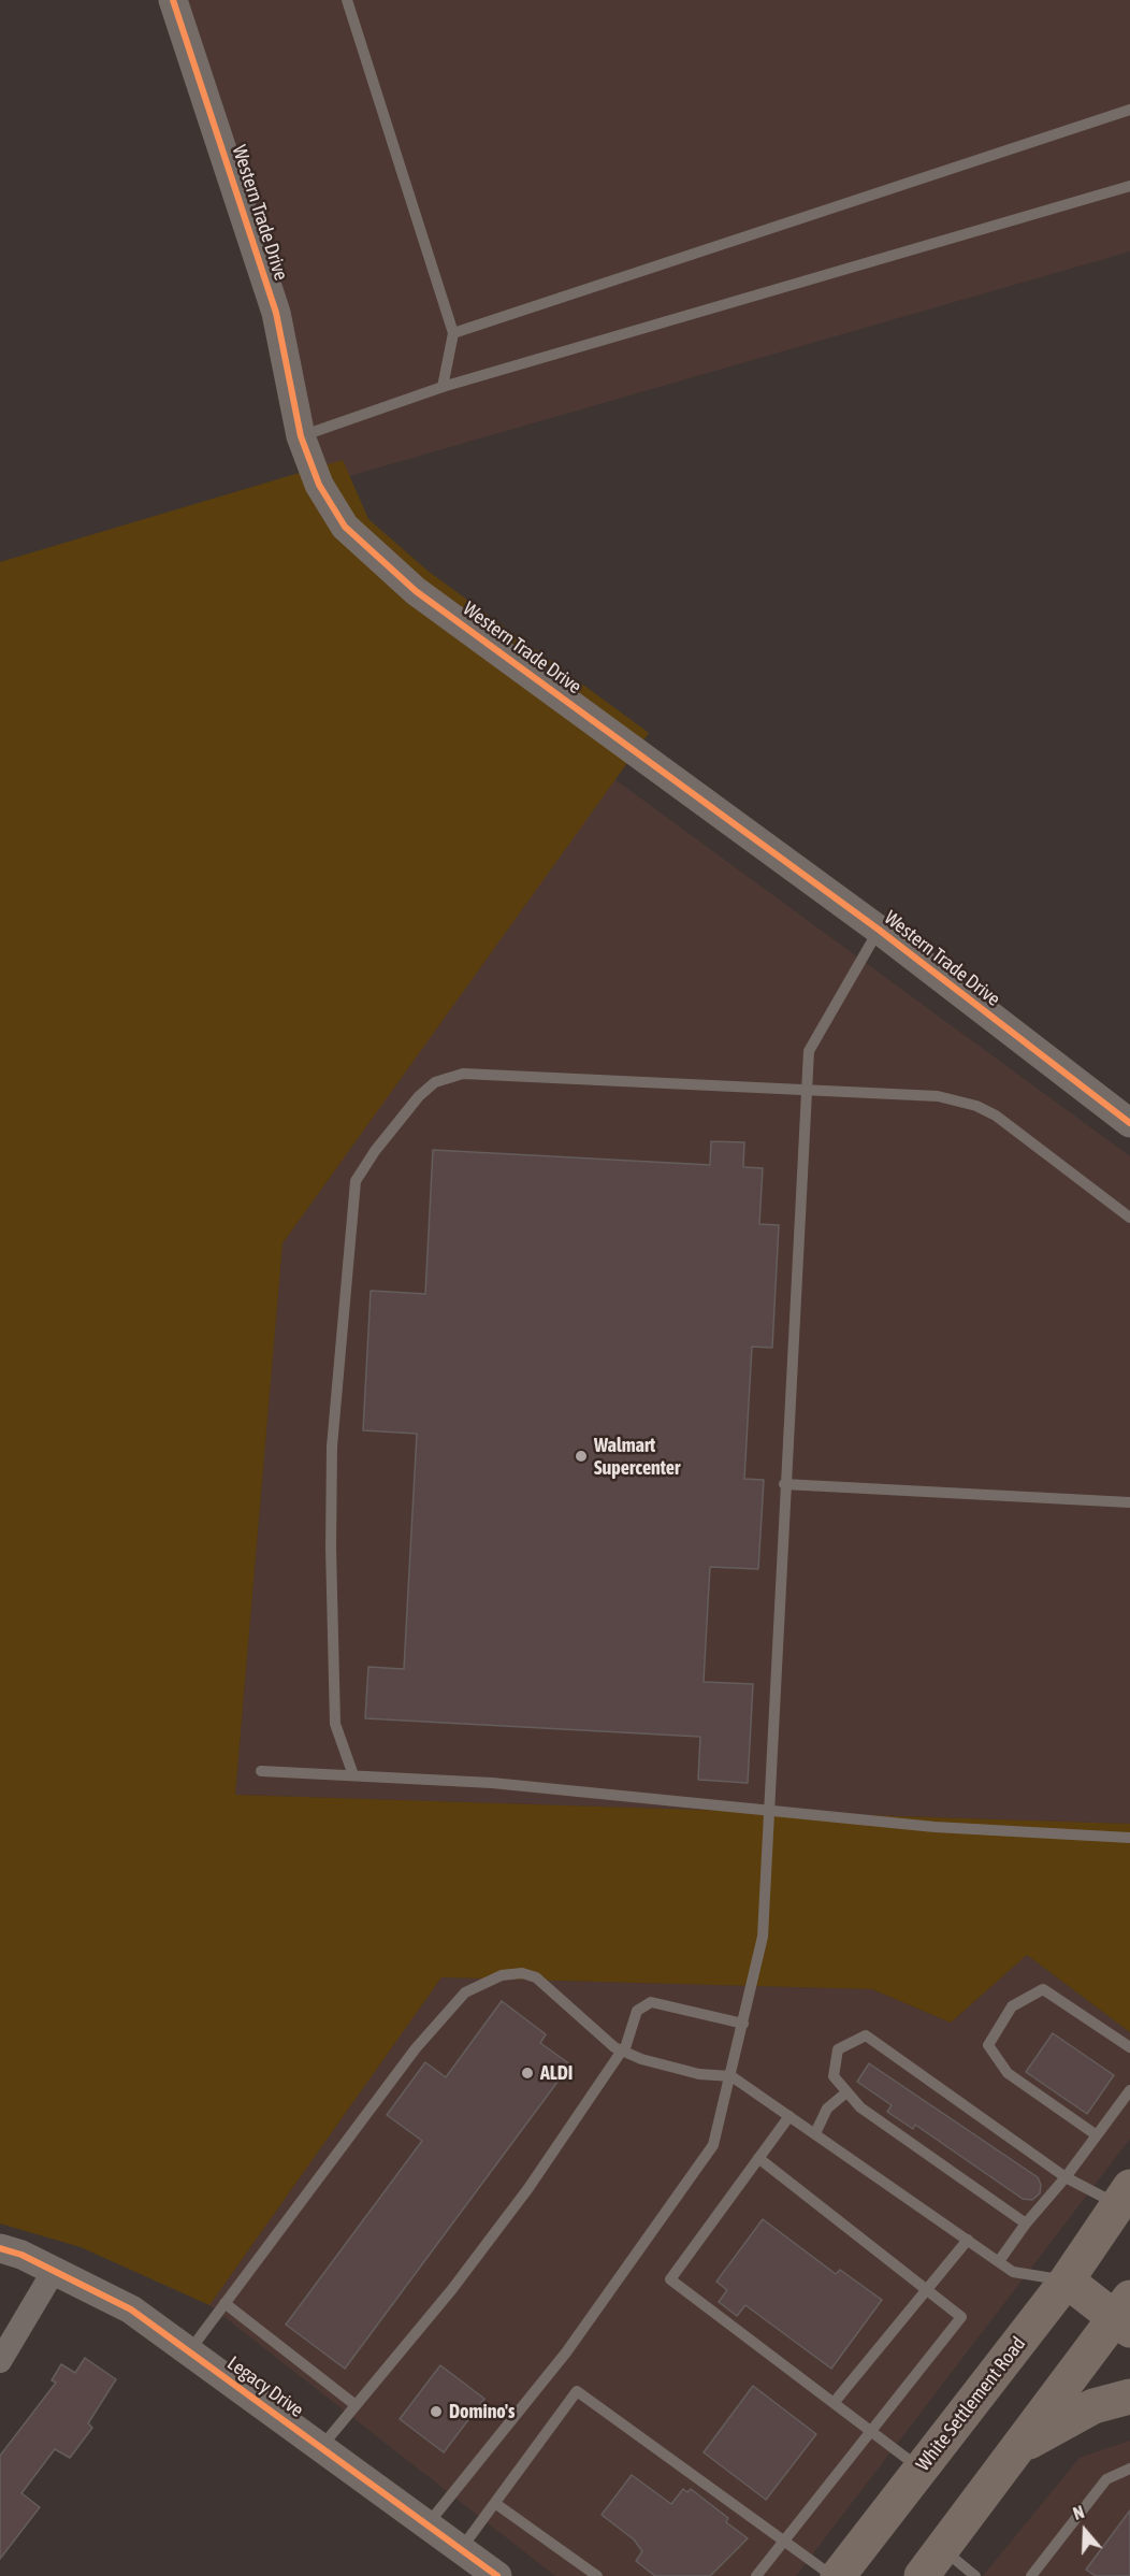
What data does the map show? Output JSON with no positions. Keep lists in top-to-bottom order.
{
  "streets": {
    "main road": ["White Settlement Road"],
    "street": ["Western Trade Drive", "Legacy Drive"]
  },
  "places": ["Walmart Supercenter", "ALDI", "Domino's"],
  "north": "top"
}
